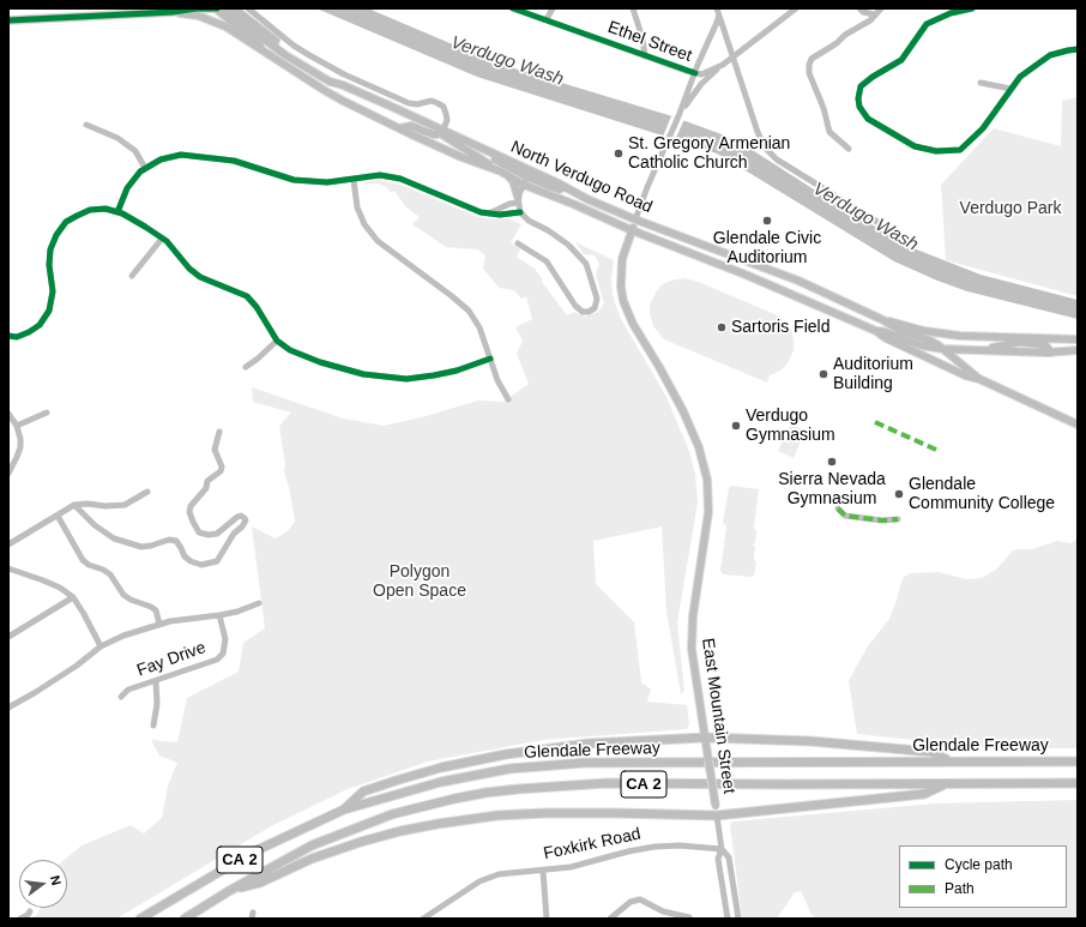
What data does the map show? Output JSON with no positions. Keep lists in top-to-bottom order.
{
  "streets": {
    "highway": ["Glendale Freeway", "CA 2"],
    "main road": ["North Verdugo Road", "East Mountain Street"],
    "street": ["Ethel Street", "Fay Drive", "Foxkirk Road"]
  },
  "crossings": [
    ["Ethel Street", "East Mountain Street"],
    ["North Verdugo Road", "East Mountain Street"]
  ],
  "water": ["Verdugo Wash"],
  "parks": ["Verdugo Park", "Polygon Open Space"],
  "places": [
    "St. Gregory Armenian Catholic Church",
    "Glendale Civic Auditorium",
    "Sartoris Field",
    "Auditorium Building",
    "Verdugo Gymnasium",
    "Sierra Nevada Gymnasium",
    "Glendale Community College"
  ],
  "legend": ["Cycle path", "Path"],
  "north": "right"
}
